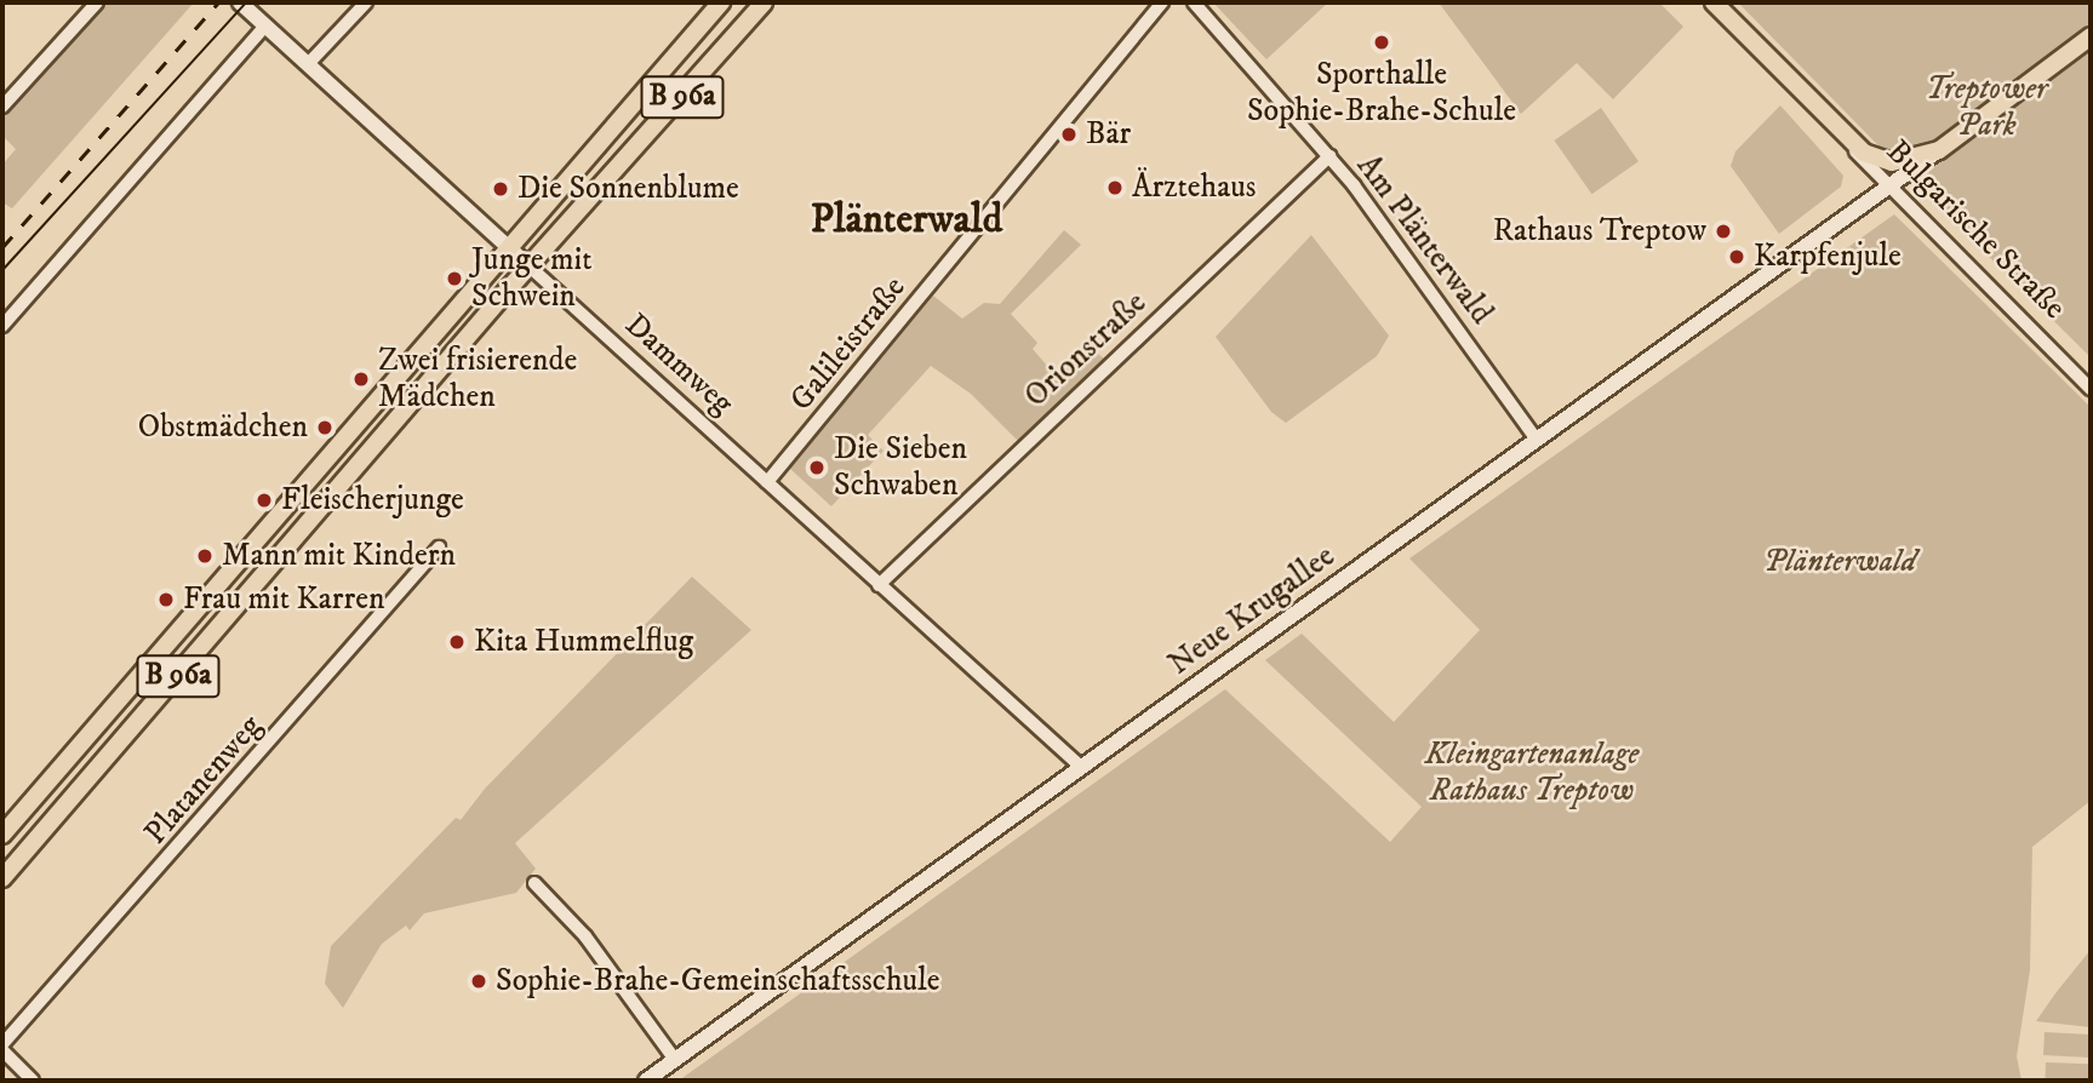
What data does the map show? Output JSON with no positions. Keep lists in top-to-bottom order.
{
  "streets": {
    "main road": ["B 96a", "Bulgarische Straße"],
    "street": [
      "Am Plänterwald",
      "Galileistraße",
      "Orionstraße",
      "Dammweg",
      "Neue Krugallee",
      "Platanenweg"
    ]
  },
  "crossings": [
    ["B 96a", "Dammweg"],
    ["Bulgarische Straße", "Neue Krugallee"],
    ["Am Plänterwald", "Orionstraße"],
    ["Am Plänterwald", "Neue Krugallee"],
    ["Galileistraße", "Dammweg"],
    ["Orionstraße", "Dammweg"],
    ["Dammweg", "Neue Krugallee"]
  ],
  "districts": ["Plänterwald"],
  "parks": ["Treptower Park", "Plänterwald", "Kleingartenanlage Rathaus Treptow"],
  "places": [
    "Sporthalle Sophie-Brahe-Schule",
    "Bär",
    "Ärztehaus",
    "Die Sonnenblume",
    "Rathaus Treptow",
    "Karpfenjule",
    "Junge mit Schwein",
    "Zwei frisierende Mädchen",
    "Obstmädchen",
    "Die Sieben Schwaben",
    "Fleischerjunge",
    "Mann mit Kindern",
    "Frau mit Karren",
    "Kita Hummelflug",
    "Sophie-Brahe-Gemeinschaftsschule"
  ]
}
